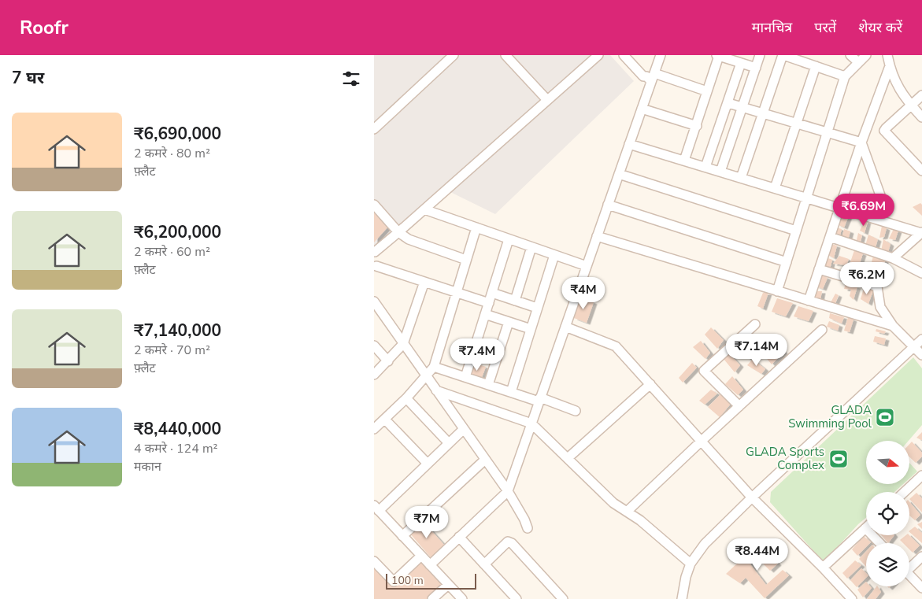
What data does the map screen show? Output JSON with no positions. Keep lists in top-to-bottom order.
{
  "places": {
    "sports": ["GLADA Swimming Pool", "GLADA Sports Complex"]
  },
  "scale_bar": "100 m",
  "north": "right",
  "page": {
    "header": "Roofr",
    "nav": ["मानचित्र", "परतें", "शेयर करें"],
    "heading": "7 घर",
    "list": [
      {
        "name": "₹6,690,000",
        "note": "2 कमरे · 80 m² · फ़्लैट"
      },
      {
        "name": "₹6,200,000",
        "note": "2 कमरे · 60 m² · फ़्लैट"
      },
      {
        "name": "₹7,140,000",
        "note": "2 कमरे · 70 m² · फ़्लैट"
      },
      {
        "name": "₹8,440,000",
        "note": "4 कमरे · 124 m² · मकान"
      }
    ],
    "price": [
      "₹6.69M",
      "₹6.2M",
      "₹4M",
      "₹7.14M",
      "₹7.4M",
      "₹7M",
      "₹8.44M"
    ],
    "scale": "100 m"
  }
}
